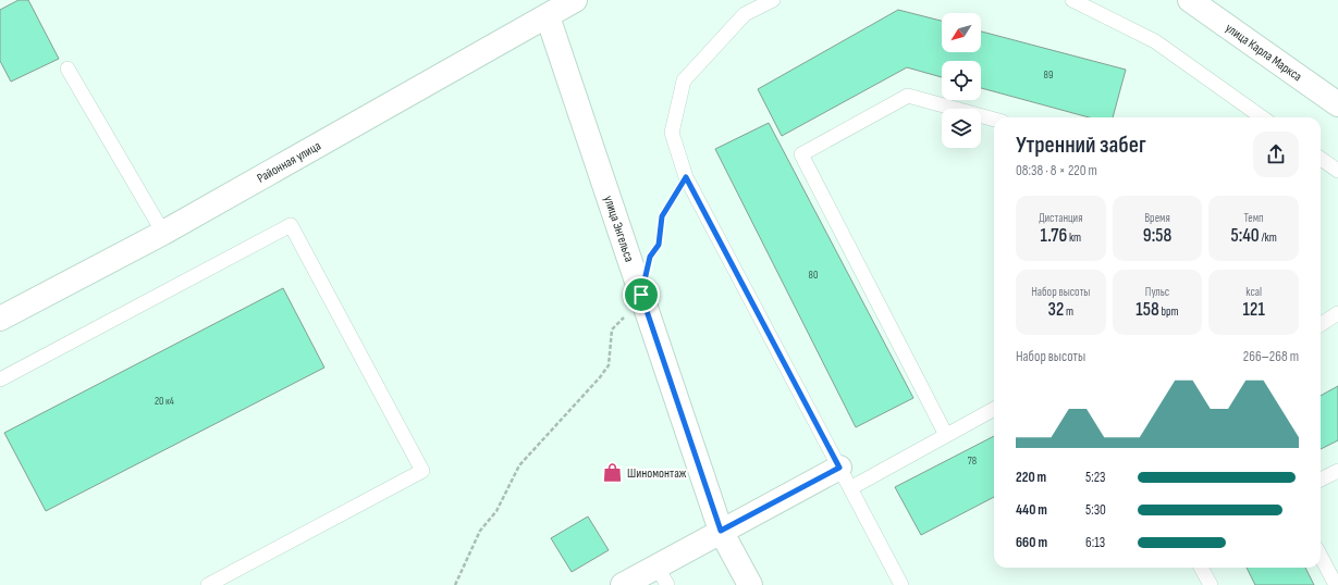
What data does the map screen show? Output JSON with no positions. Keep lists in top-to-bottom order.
{
  "streets": {
    "street": ["улица Карла Маркса", "Районная улица", "улица Энгельса"]
  },
  "crossings": [
    ["Районная улица", "улица Энгельса"]
  ],
  "places": {
    "shop": ["Шиномонтаж"]
  },
  "house_numbers": [
    "89",
    "80",
    "20 к4",
    "78"
  ],
  "north": "bottom left",
  "page": {
    "heading": ["Утренний забег", "08:38 · 8 × 220 m"],
    "stats": [
      ["Дистанция", "1.76 km"],
      ["Время", "9:58"],
      ["Темп", "5:40 /km"],
      ["Набор высоты", "32 m"],
      ["Пульс", "158 bpm"],
      ["kcal", "121"]
    ],
    "chart": ["Набор высоты", "266–268 m"],
    "list": [
      {
        "name": "220 m",
        "note": "5:23"
      },
      {
        "name": "440 m",
        "note": "5:30"
      },
      {
        "name": "660 m",
        "note": "6:13"
      }
    ]
  }
}
